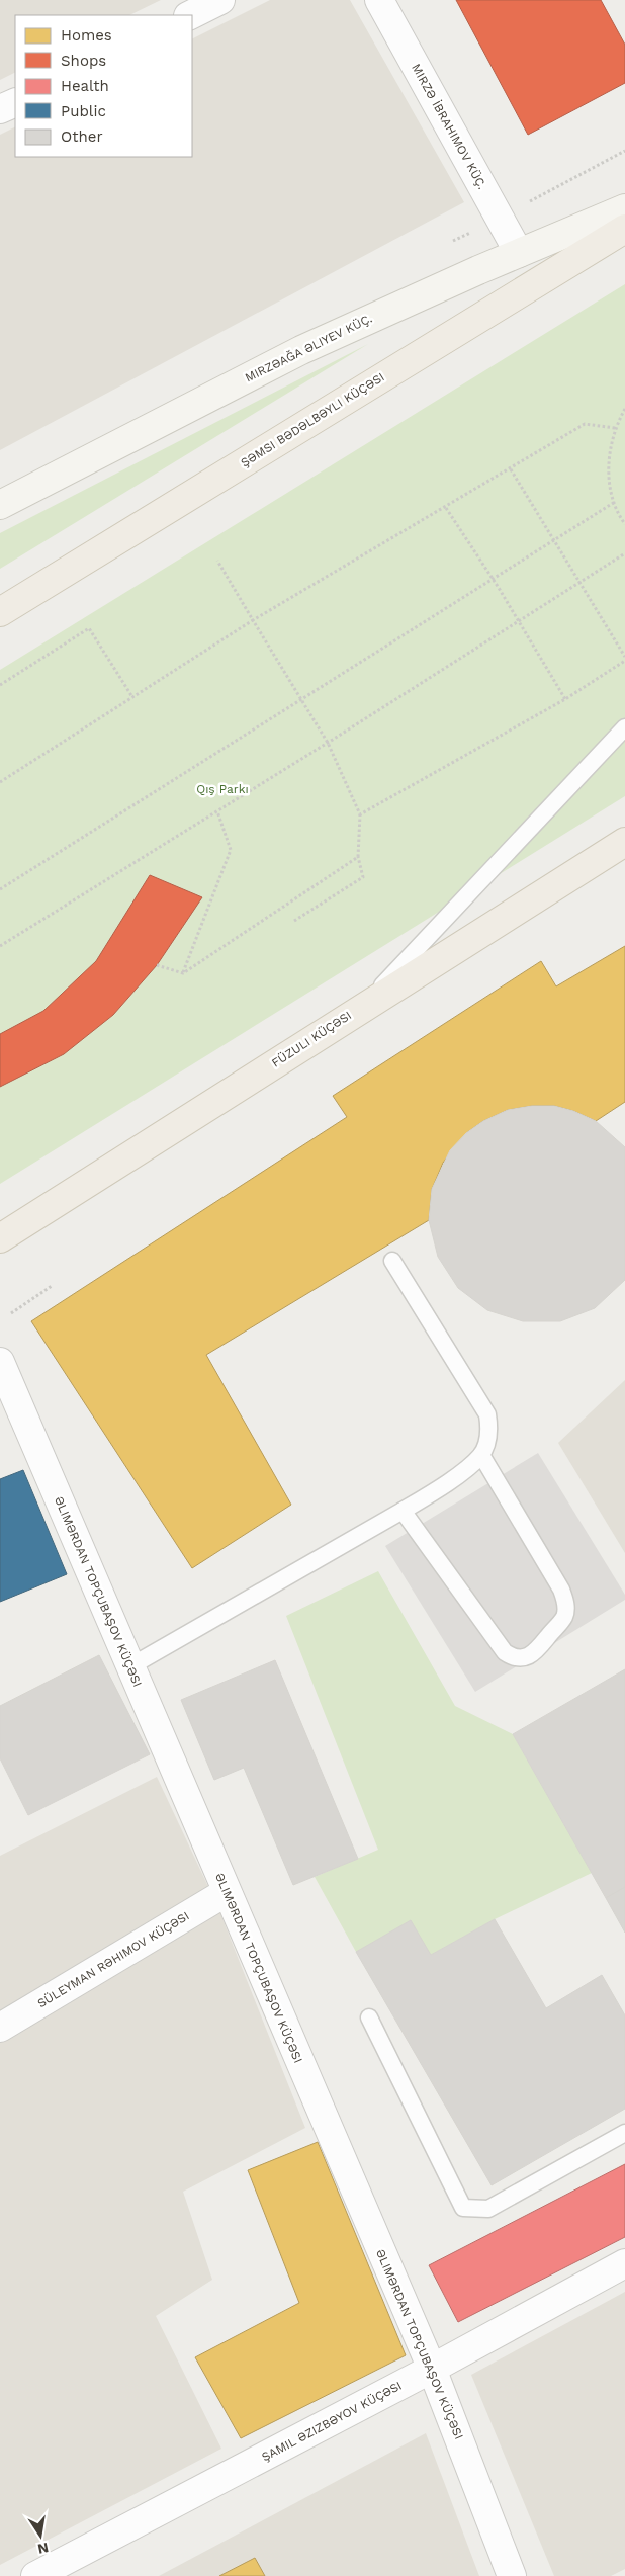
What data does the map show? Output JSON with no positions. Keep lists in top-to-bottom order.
{
  "streets": {
    "main road": ["ŞƏMSI BƏDƏLBƏYLI KÜÇƏSI", "FÜZULI KÜÇƏSI"],
    "street": [
      "MIRZƏ İBRAHIMOV KÜÇ.",
      "MIRZƏAĞA ƏLIYEV KÜÇ.",
      "ƏLIMƏRDAN TOPÇUBAŞOV KÜÇƏSI",
      "SÜLEYMAN RƏHIMOV KÜÇƏSI",
      "ŞAMIL ƏZIZBƏYOV KÜÇƏSI"
    ]
  },
  "crossings": [
    ["MIRZƏ İBRAHIMOV KÜÇ.", "MIRZƏAĞA ƏLIYEV KÜÇ."],
    ["ƏLIMƏRDAN TOPÇUBAŞOV KÜÇƏSI", "SÜLEYMAN RƏHIMOV KÜÇƏSI"],
    ["ƏLIMƏRDAN TOPÇUBAŞOV KÜÇƏSI", "ŞAMIL ƏZIZBƏYOV KÜÇƏSI"]
  ],
  "parks": ["Qış Parkı"],
  "legend": [
    "Homes",
    "Shops",
    "Health",
    "Public",
    "Other"
  ],
  "north": "bottom"
}
